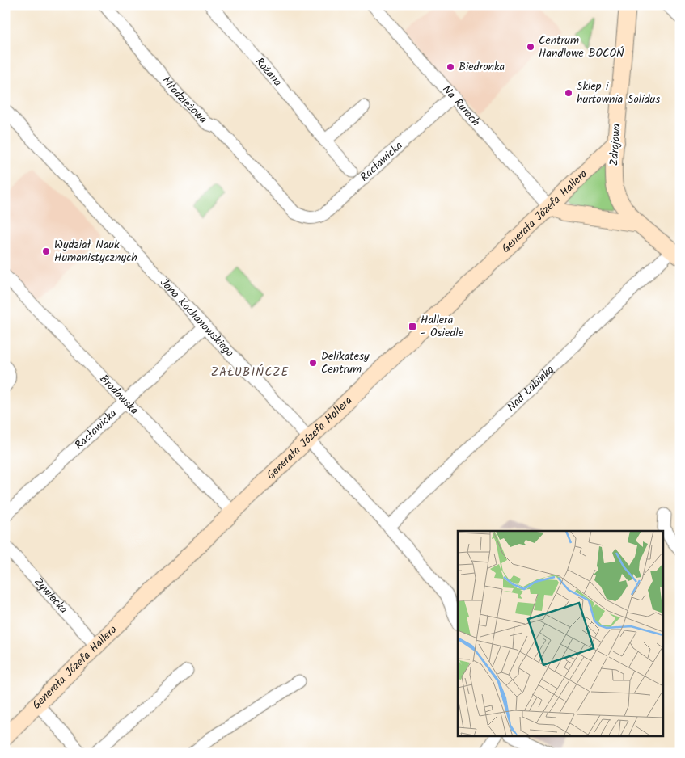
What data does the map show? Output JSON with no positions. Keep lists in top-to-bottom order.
{
  "streets": {
    "street": [
      "Różana",
      "Młodzieżowa",
      "Na Rurach",
      "Zdrojowa",
      "Racławicka",
      "Generała Józefa Hallera",
      "Jana Kochanowskiego",
      "Nad Łubinką",
      "Brodowska",
      "Żywiecka"
    ]
  },
  "crossings": [
    ["Młodzieżowa", "Racławicka"],
    ["Na Rurach", "Racławicka"],
    ["Na Rurach", "Generała Józefa Hallera"],
    ["Zdrojowa", "Generała Józefa Hallera"],
    ["Zdrojowa", "Nad Łubinką"],
    ["Racławicka", "Jana Kochanowskiego"],
    ["Racławicka", "Brodowska"],
    ["Generała Józefa Hallera", "Jana Kochanowskiego"],
    ["Generała Józefa Hallera", "Brodowska"],
    ["Generała Józefa Hallera", "Żywiecka"],
    ["Jana Kochanowskiego", "Nad Łubinką"]
  ],
  "districts": ["ZAŁUBIŃCZE"],
  "places": {
    "other": [
      "Centrum Handlowe BOCOŃ",
      "Biedronka",
      "Sklep i hurtownia Solidus",
      "Wydział Nauk Humanistycznych",
      "Delikatesy Centrum"
    ],
    "transit": ["Hallera - Osiedle"]
  }
}
